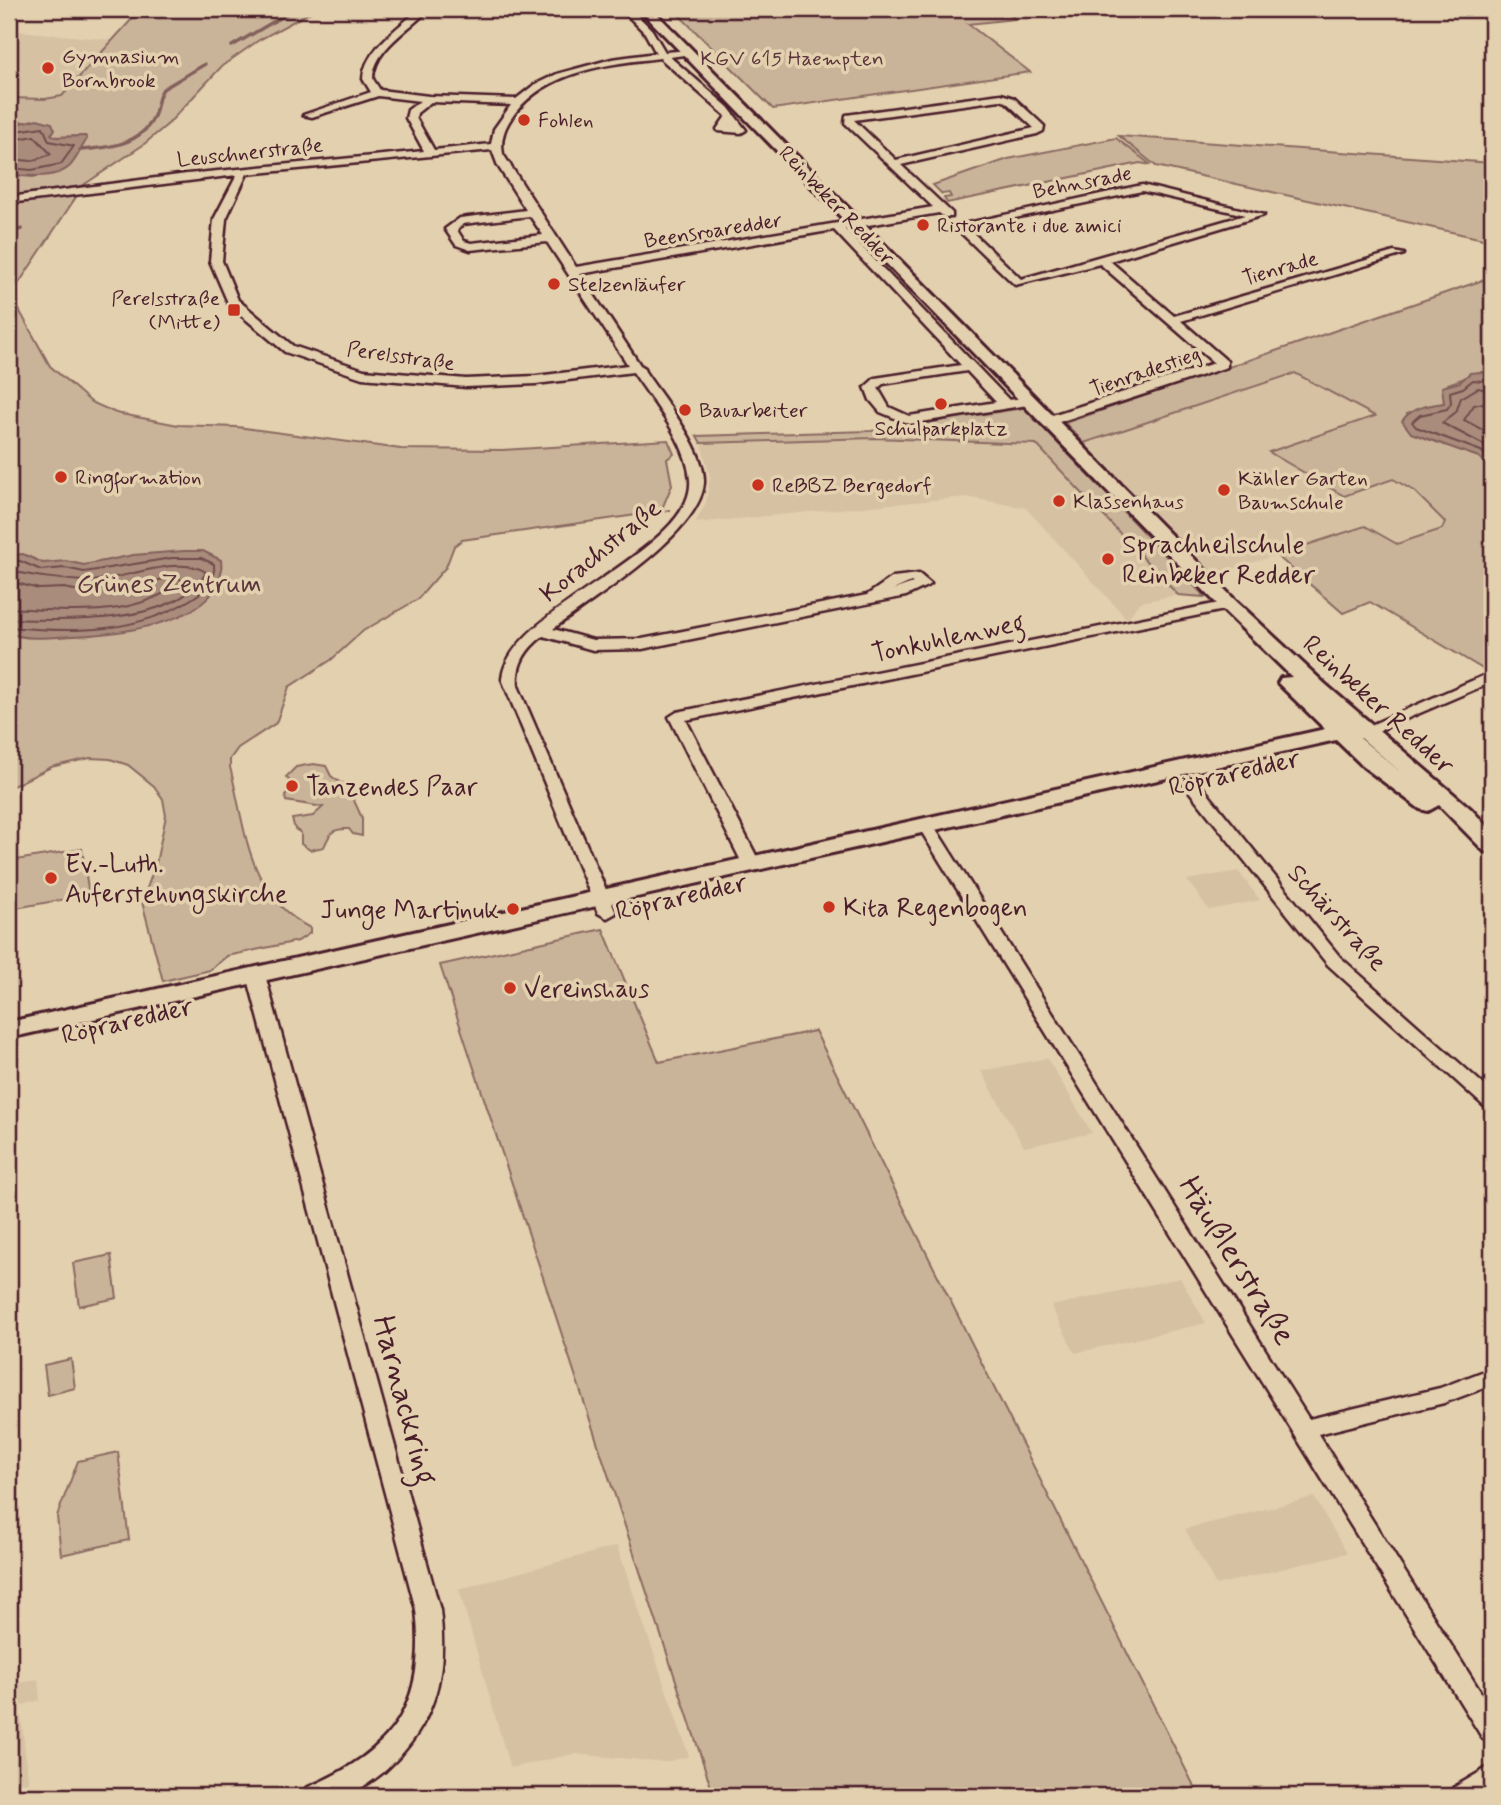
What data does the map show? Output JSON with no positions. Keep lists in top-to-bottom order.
{
  "streets": {
    "main road": ["Reinbeker Redder", "Röpraredder"],
    "street": [
      "Leuschnerstraße",
      "Behnsrade",
      "Beensroaredder",
      "Tienrade",
      "Perelsstraße",
      "Tienradestieg",
      "Korachstraße",
      "Tonkuhlenweg",
      "Schärstraße",
      "Häußlerstraße",
      "Harnackring"
    ]
  },
  "crossings": [
    ["Leuschnerstraße", "Perelsstraße"],
    ["Leuschnerstraße", "Korachstraße"],
    ["Behnsrade", "Tienradestieg"],
    ["Reinbeker Redder", "Beensroaredder"],
    ["Reinbeker Redder", "Tienradestieg"],
    ["Reinbeker Redder", "Tonkuhlenweg"],
    ["Reinbeker Redder", "Röpraredder"],
    ["Beensroaredder", "Korachstraße"],
    ["Tienrade", "Tienradestieg"],
    ["Perelsstraße", "Korachstraße"],
    ["Korachstraße", "Röpraredder"],
    ["Tonkuhlenweg", "Röpraredder"],
    ["Röpraredder", "Schärstraße"],
    ["Röpraredder", "Häußlerstraße"],
    ["Röpraredder", "Harnackring"]
  ],
  "parks": ["KGV 615 Haempten", "Grünes Zentrum"],
  "places": {
    "other": [
      "Gymnasium Bornbrook",
      "Fohlen",
      "Ristorante i due amici",
      "Stelzenläufer",
      "Schulparkplatz",
      "Bauarbeiter",
      "Ringformation",
      "ReBBZ Bergedorf",
      "Kähler Garten Baumschule",
      "Klassenhaus",
      "Sprachheilschule Reinbeker Redder",
      "Tanzendes Paar",
      "Ev.-Luth. Auferstehungskirche",
      "Kita Regenbogen",
      "Junge Martinuk",
      "Vereinshaus"
    ],
    "transit": ["Perelsstraße (Mitte)"]
  }
}
